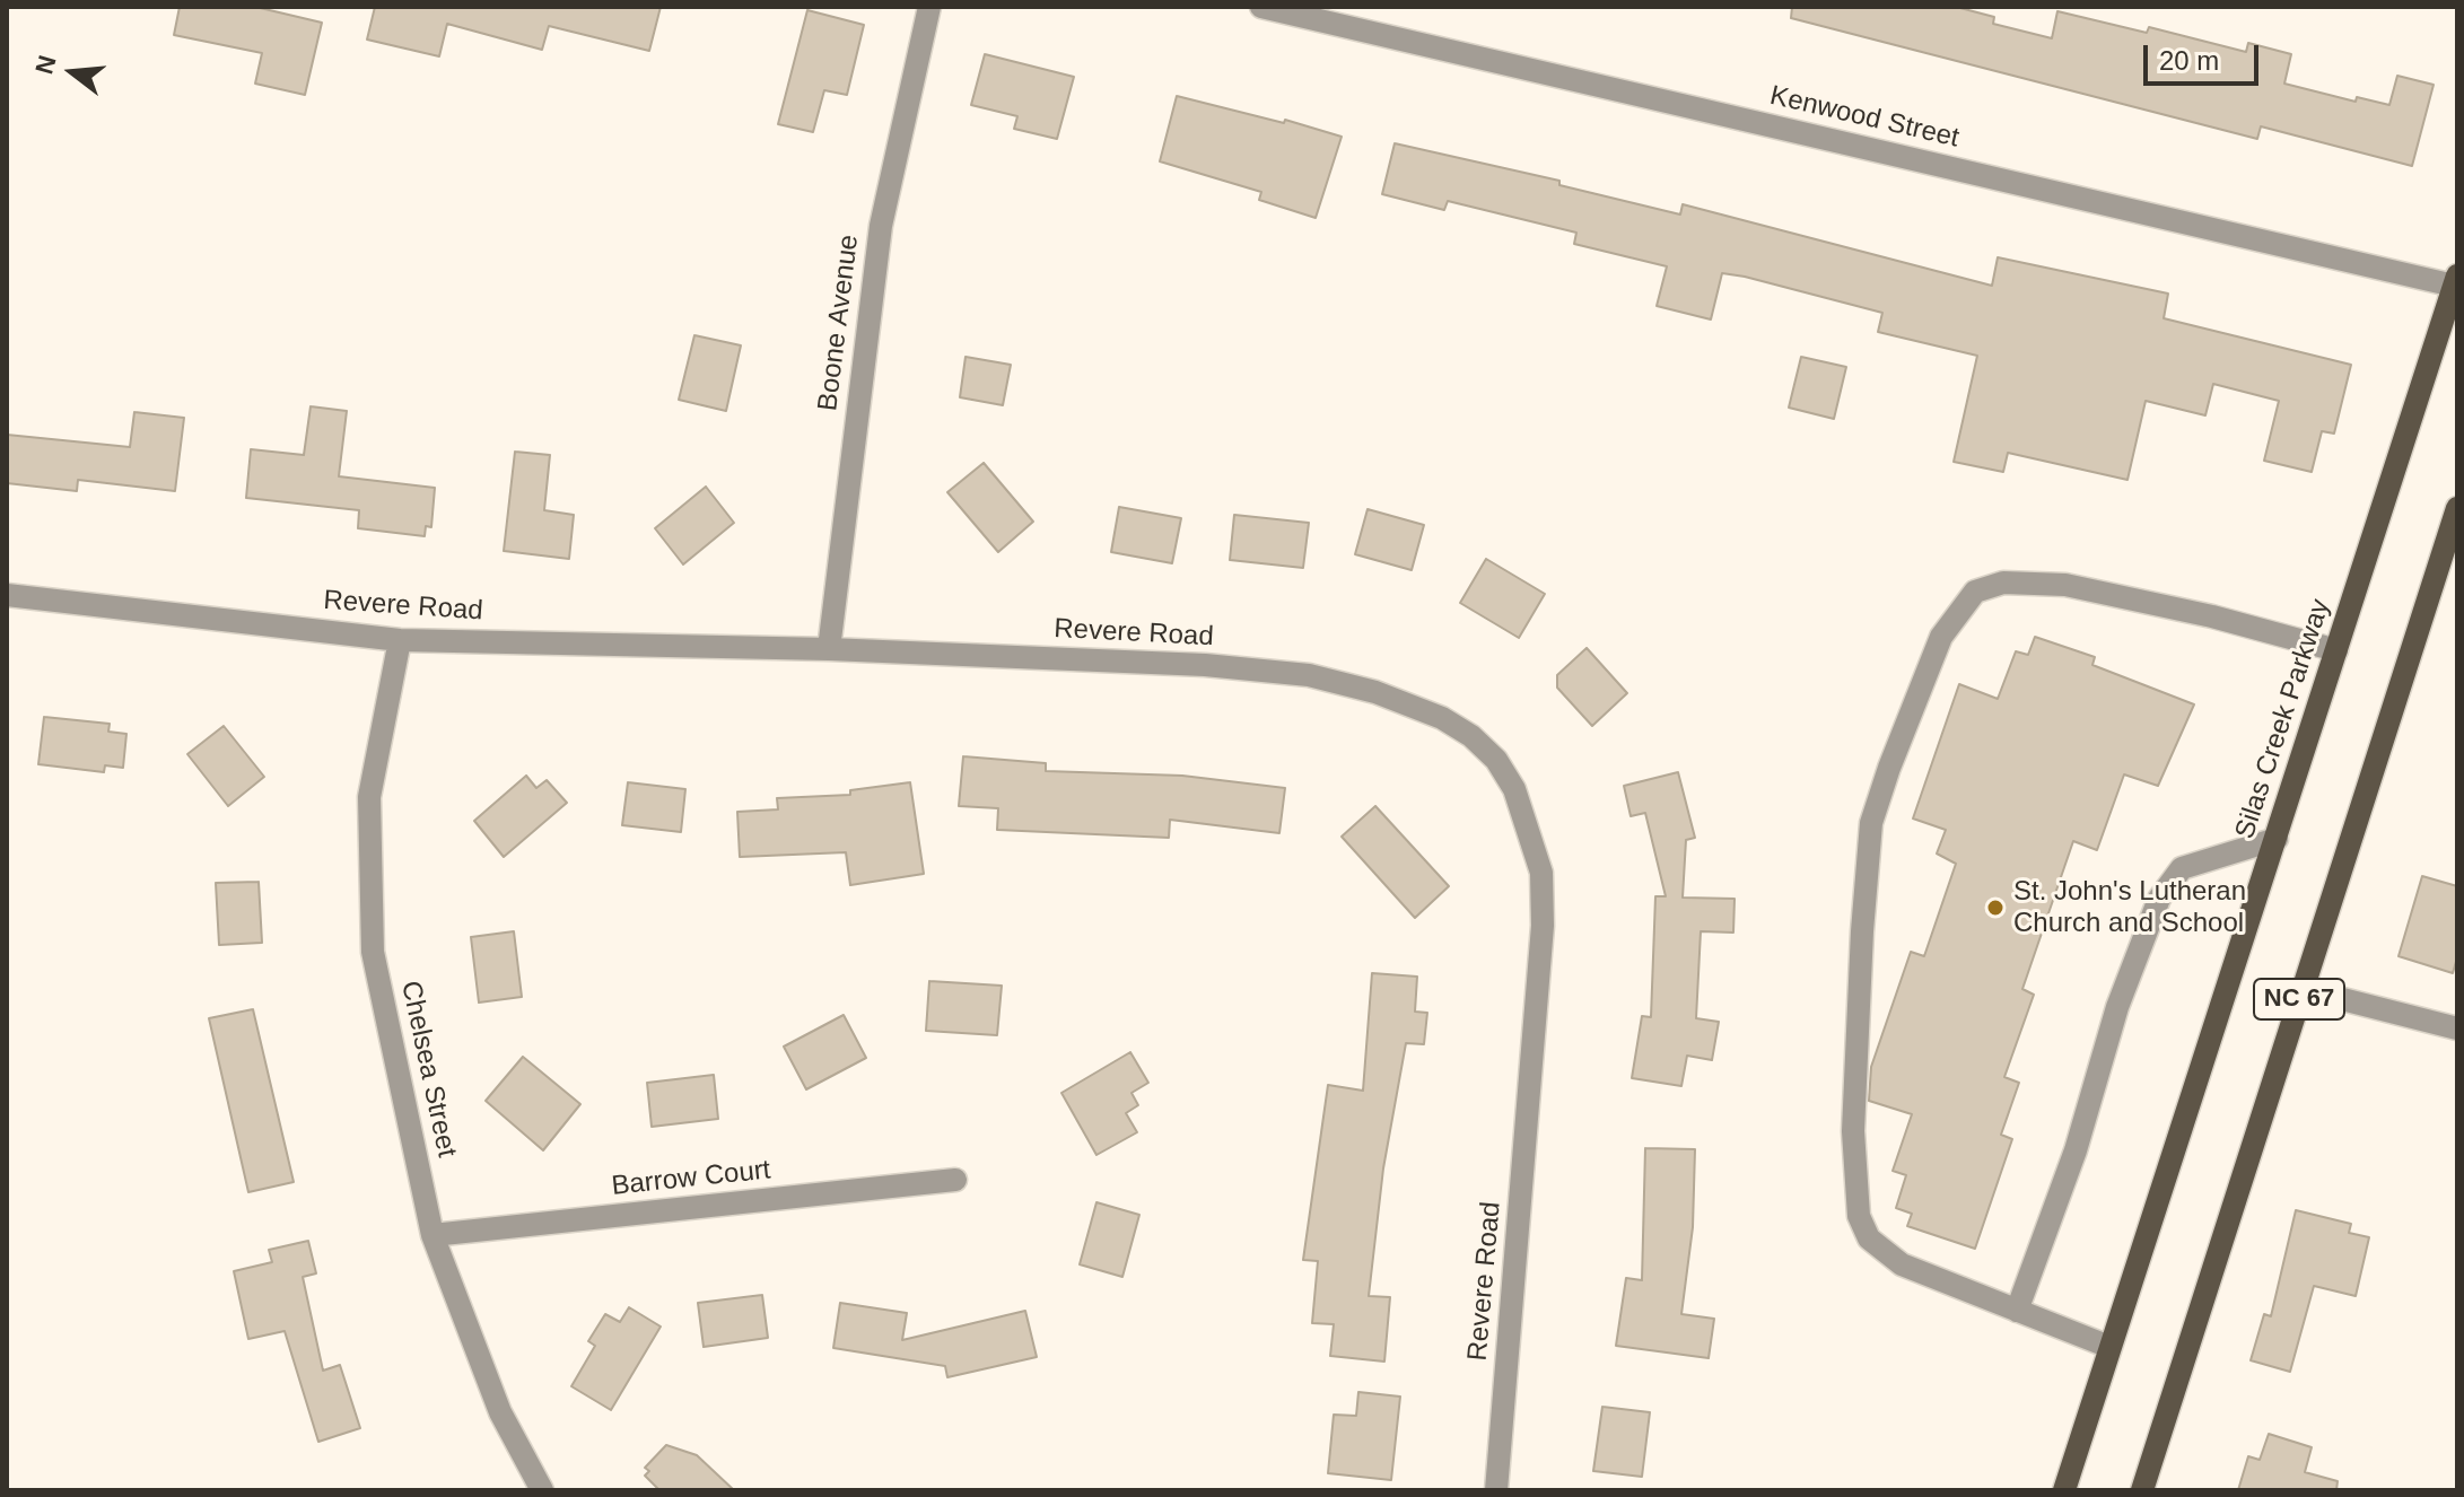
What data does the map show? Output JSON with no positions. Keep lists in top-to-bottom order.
{
  "streets": {
    "main road": ["Silas Creek Parkway", "NC 67"],
    "street": [
      "Kenwood Street",
      "Boone Avenue",
      "Revere Road",
      "Chelsea Street",
      "Barrow Court"
    ]
  },
  "crossings": [
    ["Kenwood Street", "Silas Creek Parkway"],
    ["Boone Avenue", "Revere Road"],
    ["Revere Road", "Chelsea Street"],
    ["Chelsea Street", "Barrow Court"]
  ],
  "places": ["St. John's Lutheran Church and School"],
  "scale_bar": "20 m",
  "north": "left"
}
